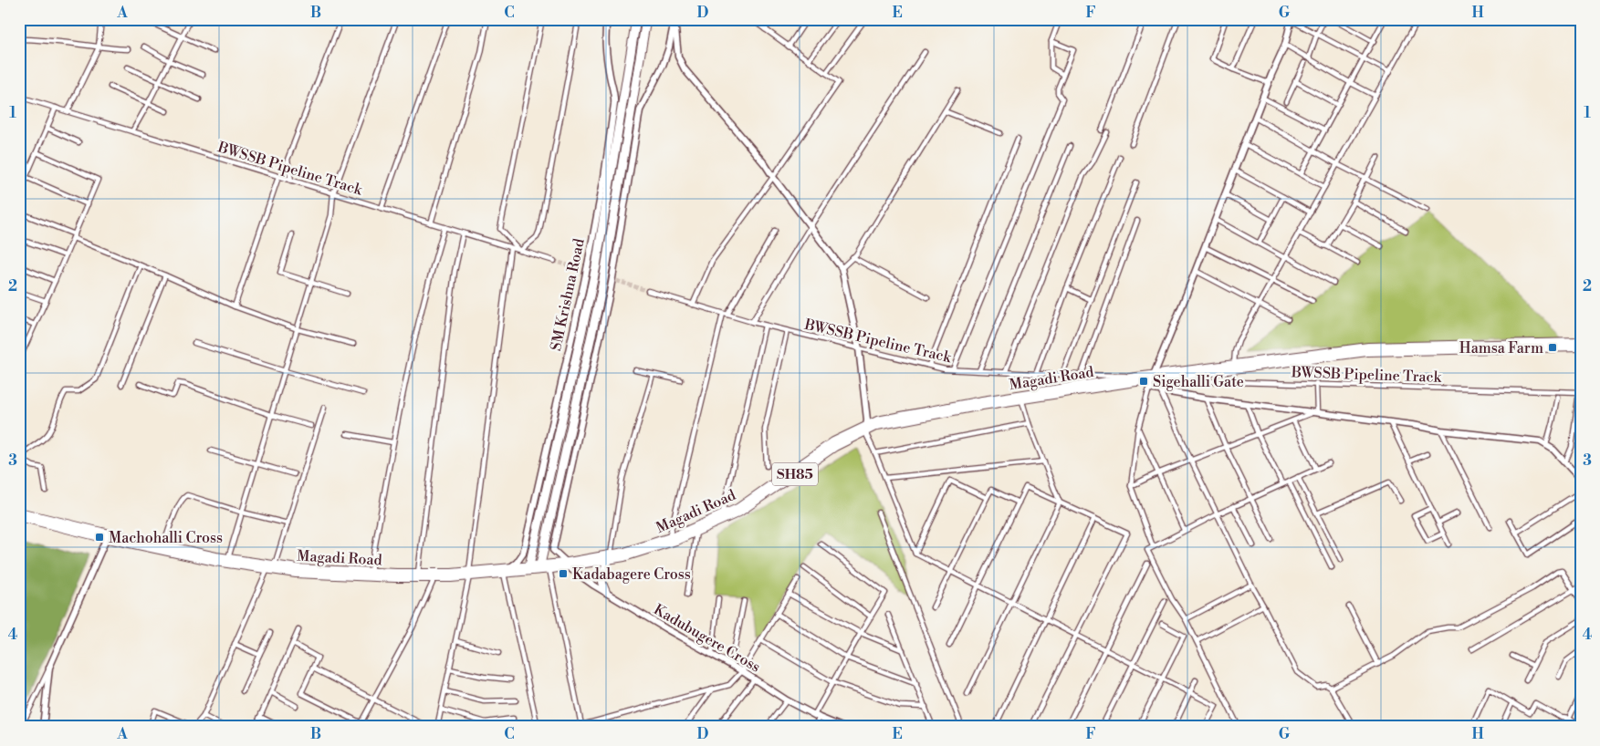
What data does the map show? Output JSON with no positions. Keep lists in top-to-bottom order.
{
  "streets": {
    "highway": ["SM Krishna Road"],
    "main road": ["Magadi Road", "SH85"],
    "street": ["BWSSB Pipeline Track", "Kadubugere Cross"]
  },
  "crossings": [
    ["BWSSB Pipeline Track", "Magadi Road"],
    ["SM Krishna Road", "Magadi Road"],
    ["Magadi Road", "Kadubugere Cross"]
  ],
  "places": {
    "transit": [
      "Hamsa Farm",
      "Sigehalli Gate",
      "Machohalli Cross",
      "Kadabagere Cross"
    ]
  },
  "grid": {
    "columns": [
      "A",
      "B",
      "C",
      "D",
      "E",
      "F",
      "G",
      "H"
    ],
    "rows": [
      "1",
      "2",
      "3",
      "4"
    ]
  }
}
